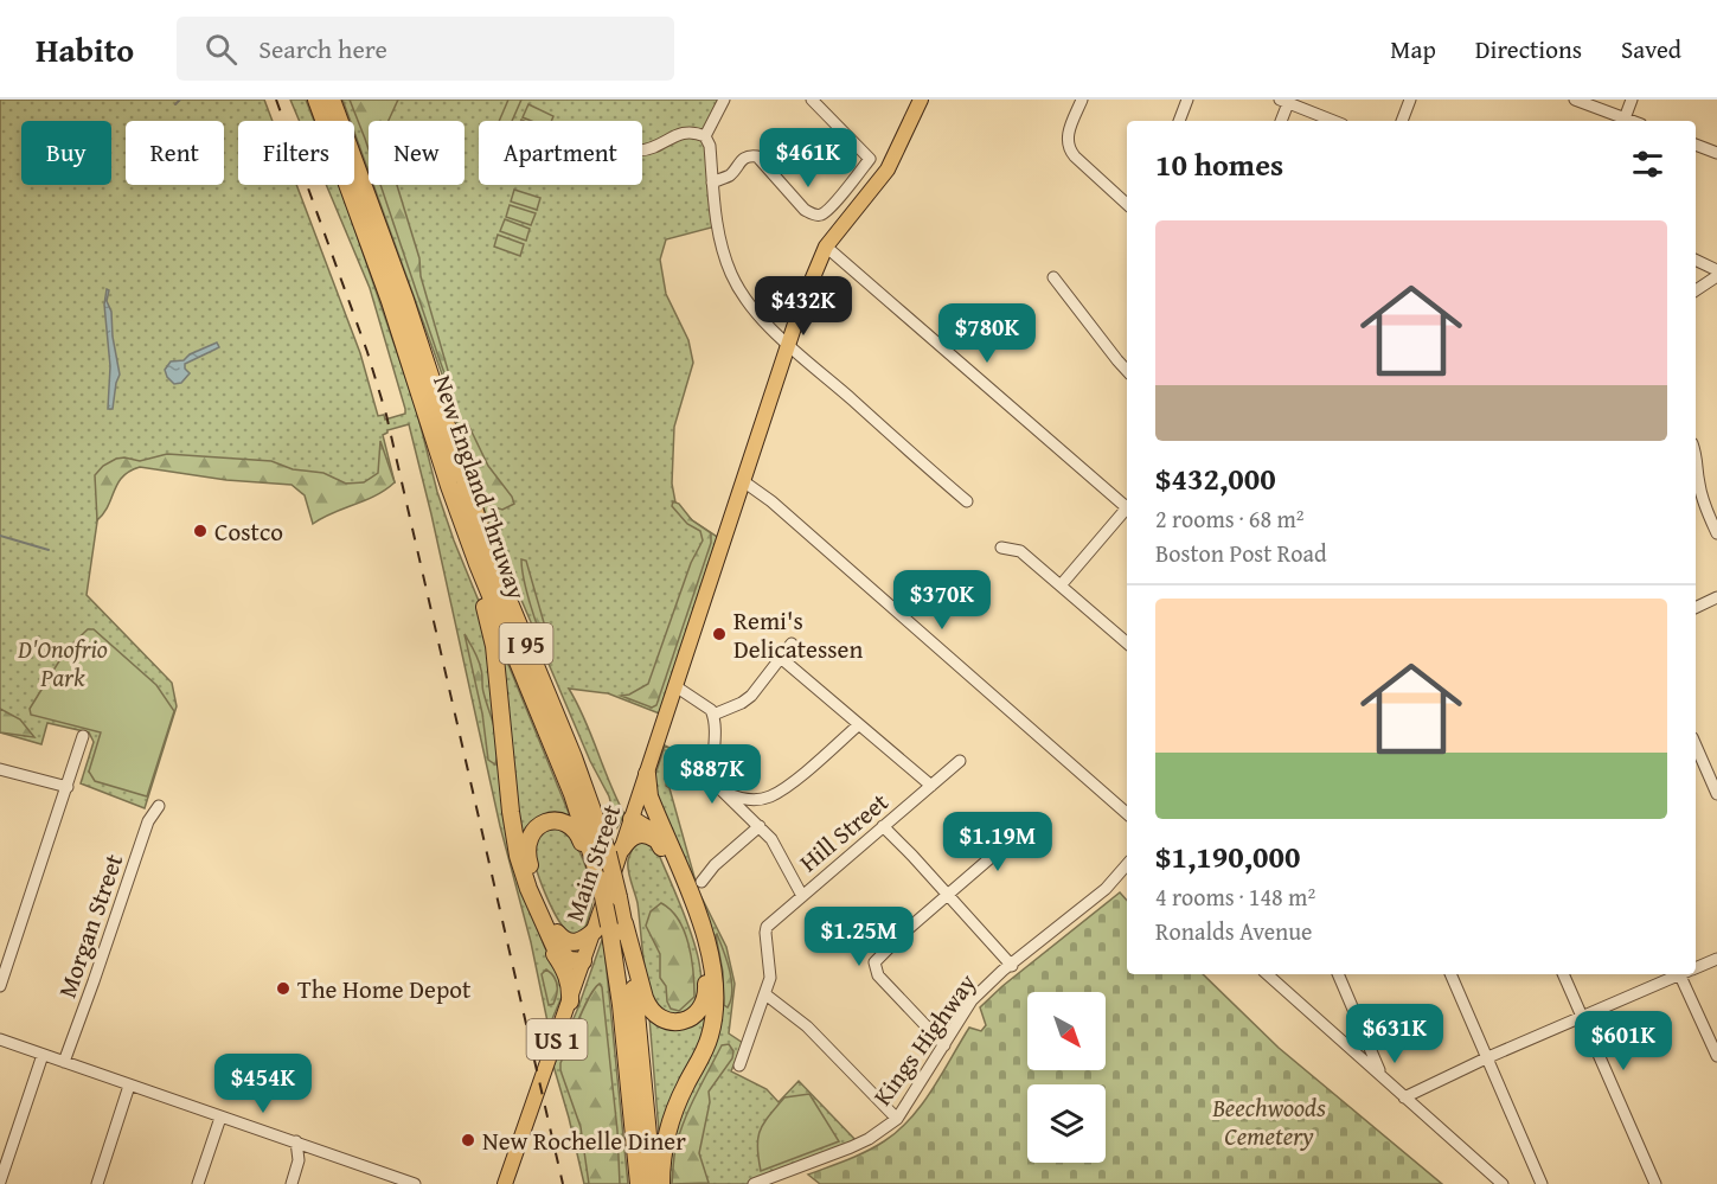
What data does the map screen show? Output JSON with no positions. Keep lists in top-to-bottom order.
{
  "streets": {
    "highway": ["New England Thruway", "I 95"],
    "main road": ["Main Street", "US 1"],
    "street": ["Hill Street", "Morgan Street", "Kings Highway"]
  },
  "crossings": [
    ["New England Thruway", "Main Street"],
    ["Main Street", "US 1"]
  ],
  "parks": ["D'Onofrio Park", "Beechwoods Cemetery"],
  "places": [
    "Costco",
    "Remi's Delicatessen",
    "The Home Depot",
    "New Rochelle Diner"
  ],
  "north": "bottom right",
  "page": {
    "header": "Habito",
    "search": "Search here",
    "nav": ["Map", "Directions", "Saved"],
    "chip": [
      "Buy",
      "Rent",
      "Filters",
      "New",
      "Apartment"
    ],
    "heading": "10 homes",
    "price": [
      "$461K",
      "$432K",
      "$780K",
      "$370K",
      "$887K",
      "$1.19M",
      "$1.25M",
      "$631K",
      "$601K",
      "$454K"
    ],
    "list": [
      {
        "name": "$432,000",
        "note": "2 rooms · 68 m² · Boston Post Road"
      },
      {
        "name": "$1,190,000",
        "note": "4 rooms · 148 m² · Ronalds Avenue"
      }
    ]
  }
}
